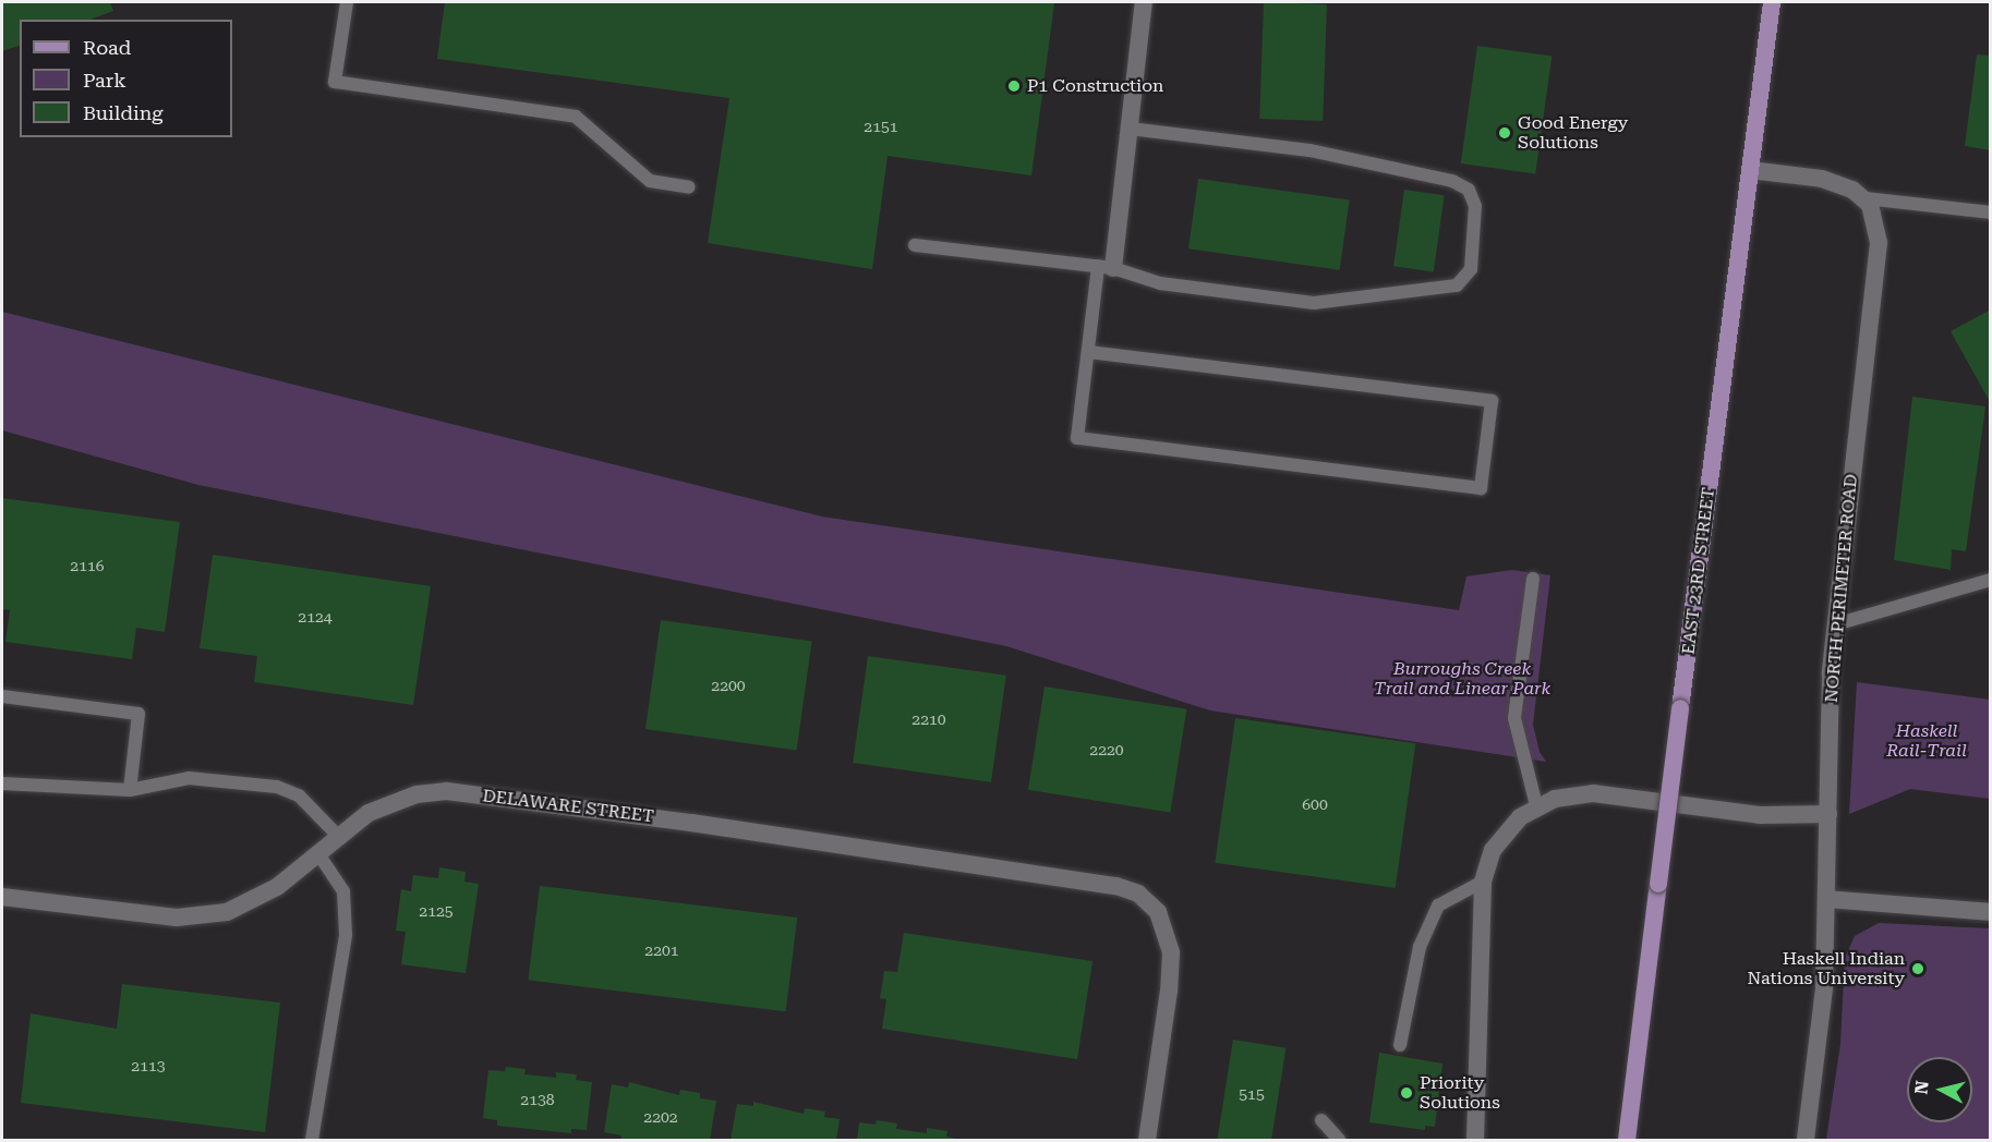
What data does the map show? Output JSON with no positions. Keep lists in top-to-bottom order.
{
  "streets": {
    "main road": ["EAST 23RD STREET"],
    "street": ["NORTH PERIMETER ROAD", "DELAWARE STREET"]
  },
  "parks": ["Burroughs Creek Trail and Linear Park", "Haskell Rail-Trail"],
  "places": [
    "P1 Construction",
    "Good Energy Solutions",
    "Haskell Indian Nations University",
    "Priority Solutions"
  ],
  "house_numbers": [
    "2151",
    "2116",
    "2124",
    "2200",
    "2210",
    "2220",
    "600",
    "2125",
    "2201",
    "2113",
    "515",
    "2138",
    "2202"
  ],
  "legend": ["Road", "Park", "Building"],
  "north": "left"
}
